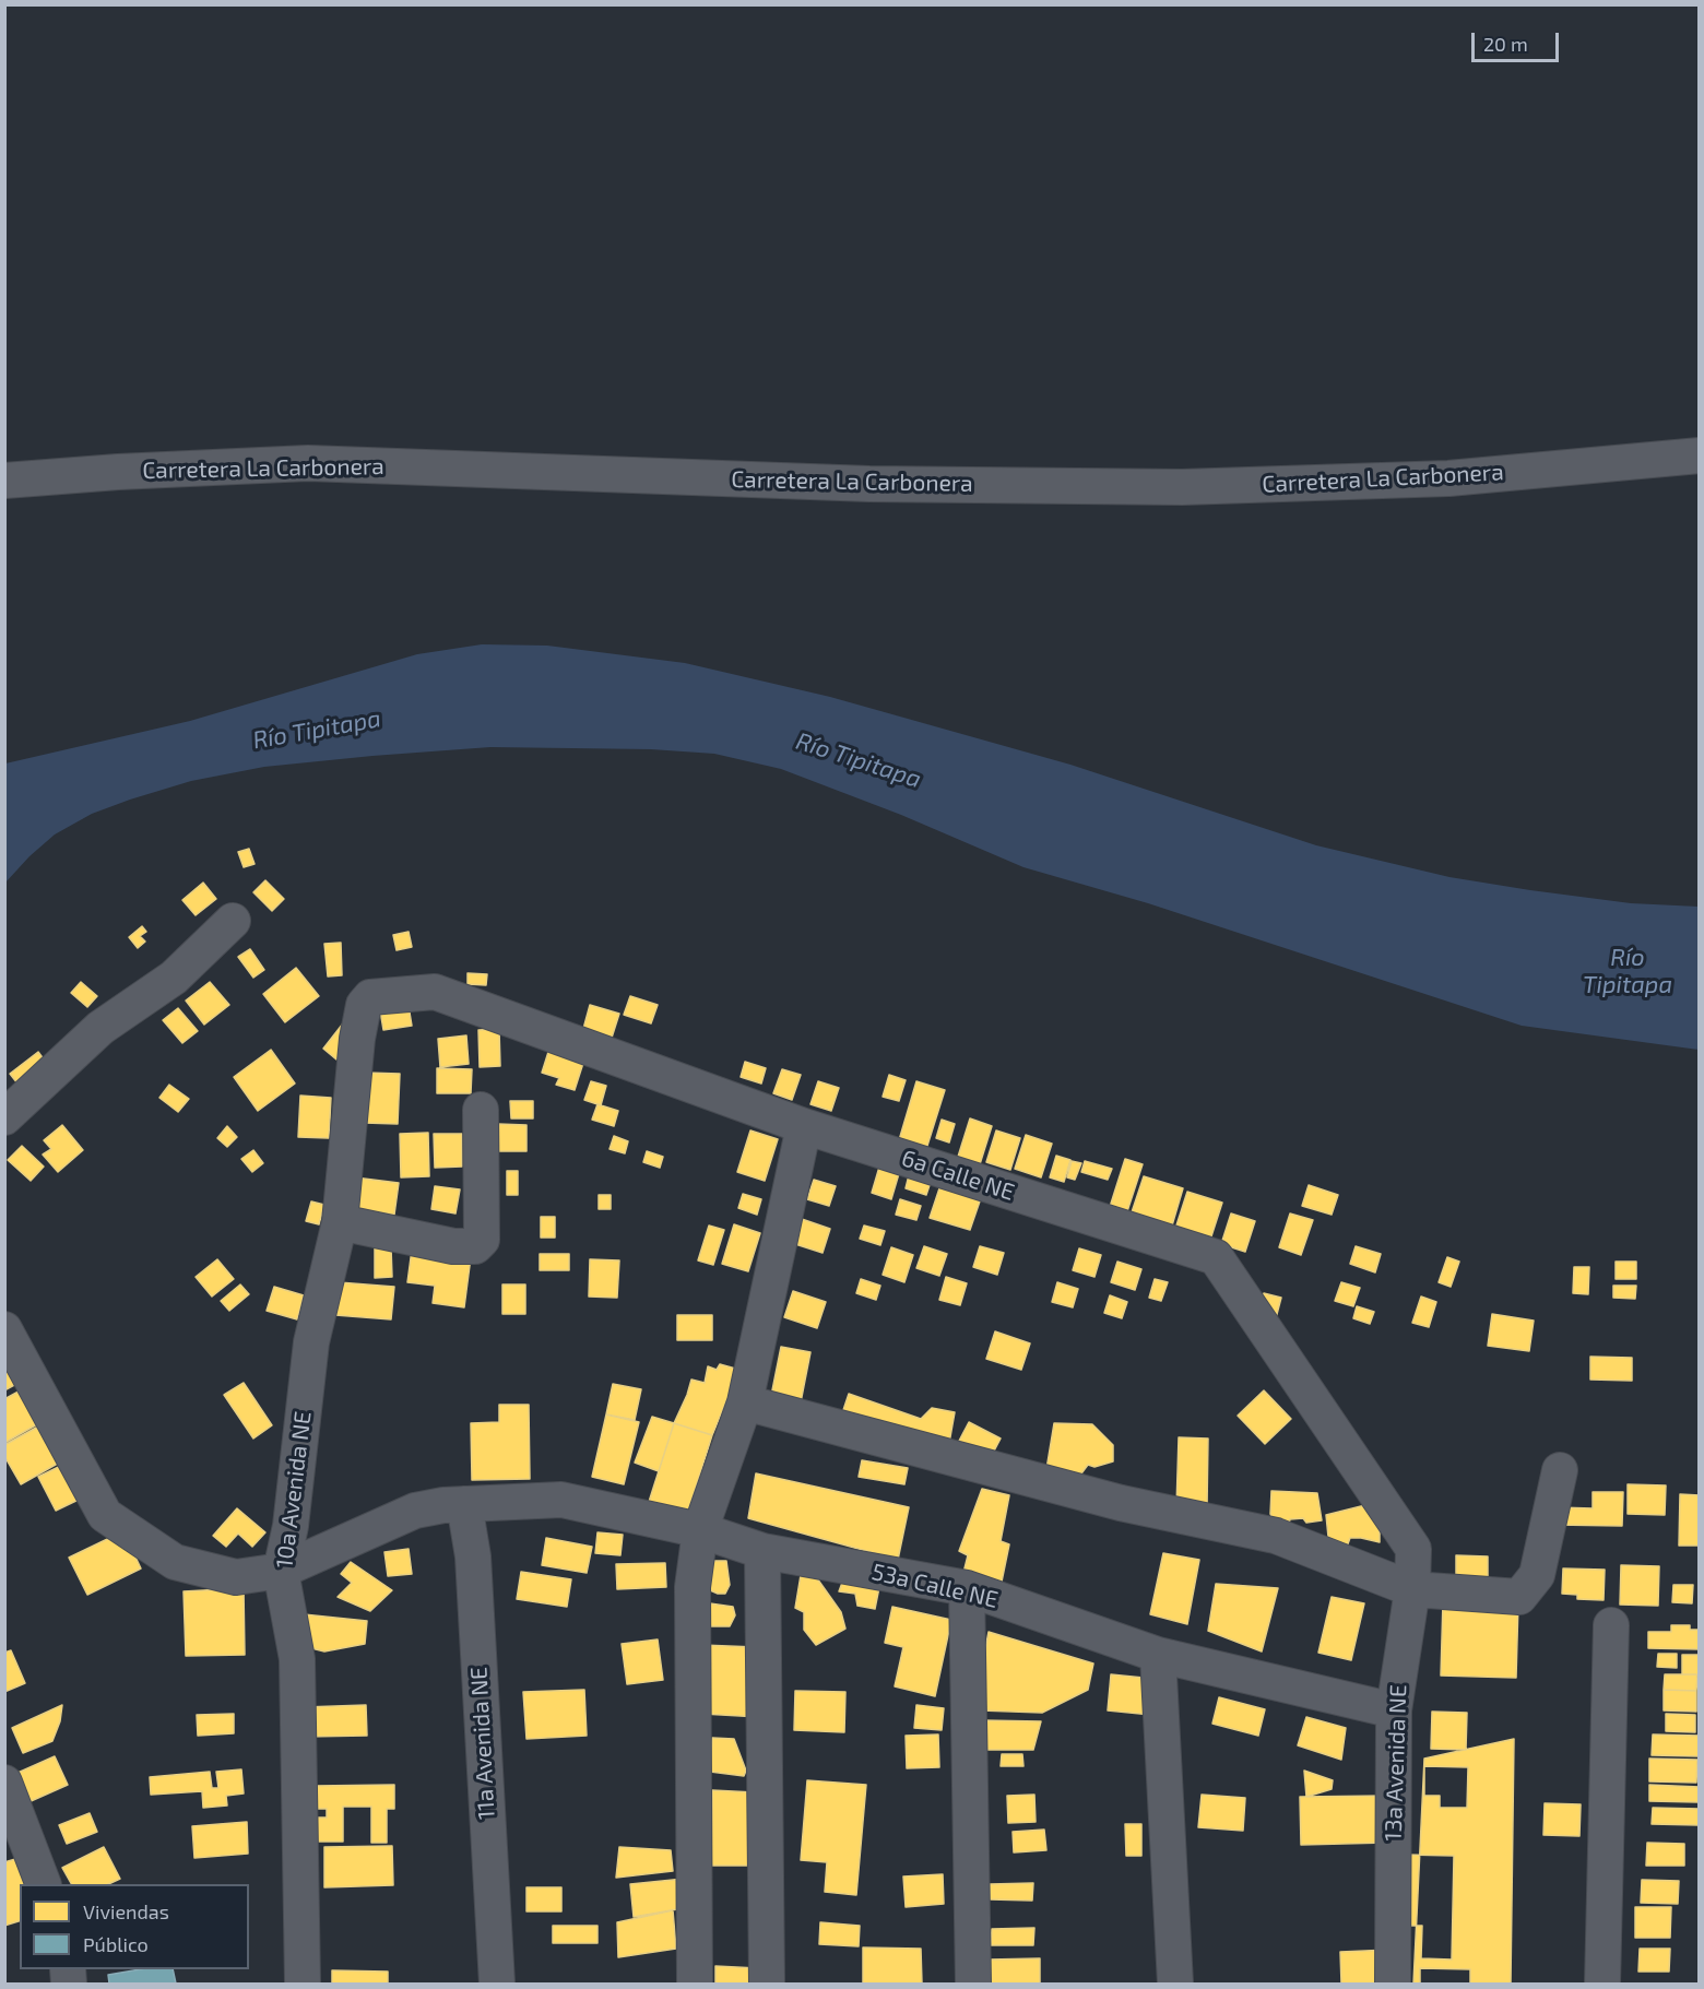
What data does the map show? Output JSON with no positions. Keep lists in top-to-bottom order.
{
  "streets": {
    "street": [
      "Carretera La Carbonera",
      "6a Calle NE",
      "10a Avenida NE",
      "53a Calle NE",
      "11a Avenida NE",
      "13a Avenida NE"
    ]
  },
  "crossings": [
    ["6a Calle NE", "10a Avenida NE"],
    ["6a Calle NE", "13a Avenida NE"],
    ["10a Avenida NE", "53a Calle NE"],
    ["53a Calle NE", "11a Avenida NE"],
    ["53a Calle NE", "13a Avenida NE"]
  ],
  "water": ["Río Tipitapa"],
  "legend": ["Viviendas", "Público"],
  "scale_bar": "20 m"
}
